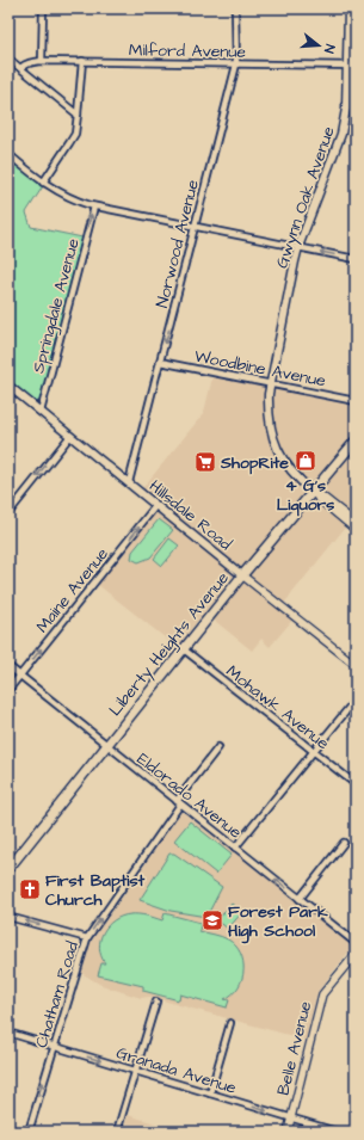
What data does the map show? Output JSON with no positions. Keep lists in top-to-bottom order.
{
  "streets": {
    "main road": ["Gwynn Oak Avenue", "Hillsdale Road", "Liberty Heights Avenue"],
    "street": [
      "Milford Avenue",
      "Norwood Avenue",
      "Springdale Avenue",
      "Woodbine Avenue",
      "Maine Avenue",
      "Mohawk Avenue",
      "Eldorado Avenue",
      "Chatham Road",
      "Belle Avenue",
      "Granada Avenue"
    ]
  },
  "crossings": [
    ["Milford Avenue", "Gwynn Oak Avenue"],
    ["Milford Avenue", "Norwood Avenue"],
    ["Gwynn Oak Avenue", "Woodbine Avenue"],
    ["Gwynn Oak Avenue", "Liberty Heights Avenue"],
    ["Norwood Avenue", "Woodbine Avenue"],
    ["Norwood Avenue", "Hillsdale Road"],
    ["Springdale Avenue", "Hillsdale Road"],
    ["Hillsdale Road", "Maine Avenue"],
    ["Hillsdale Road", "Liberty Heights Avenue"],
    ["Maine Avenue", "Eldorado Avenue"],
    ["Liberty Heights Avenue", "Mohawk Avenue"],
    ["Liberty Heights Avenue", "Eldorado Avenue"],
    ["Eldorado Avenue", "Chatham Road"],
    ["Chatham Road", "Granada Avenue"],
    ["Belle Avenue", "Granada Avenue"]
  ],
  "one_way": [
    "Springdale Avenue",
    "Maine Avenue",
    "Chatham Road",
    "Granada Avenue"
  ],
  "places": {
    "shop": ["4 G's Liquors"],
    "supermarket": ["ShopRite"],
    "church": ["First Baptist Church"],
    "school or university": ["Forest Park High School"]
  },
  "north": "right"
}
